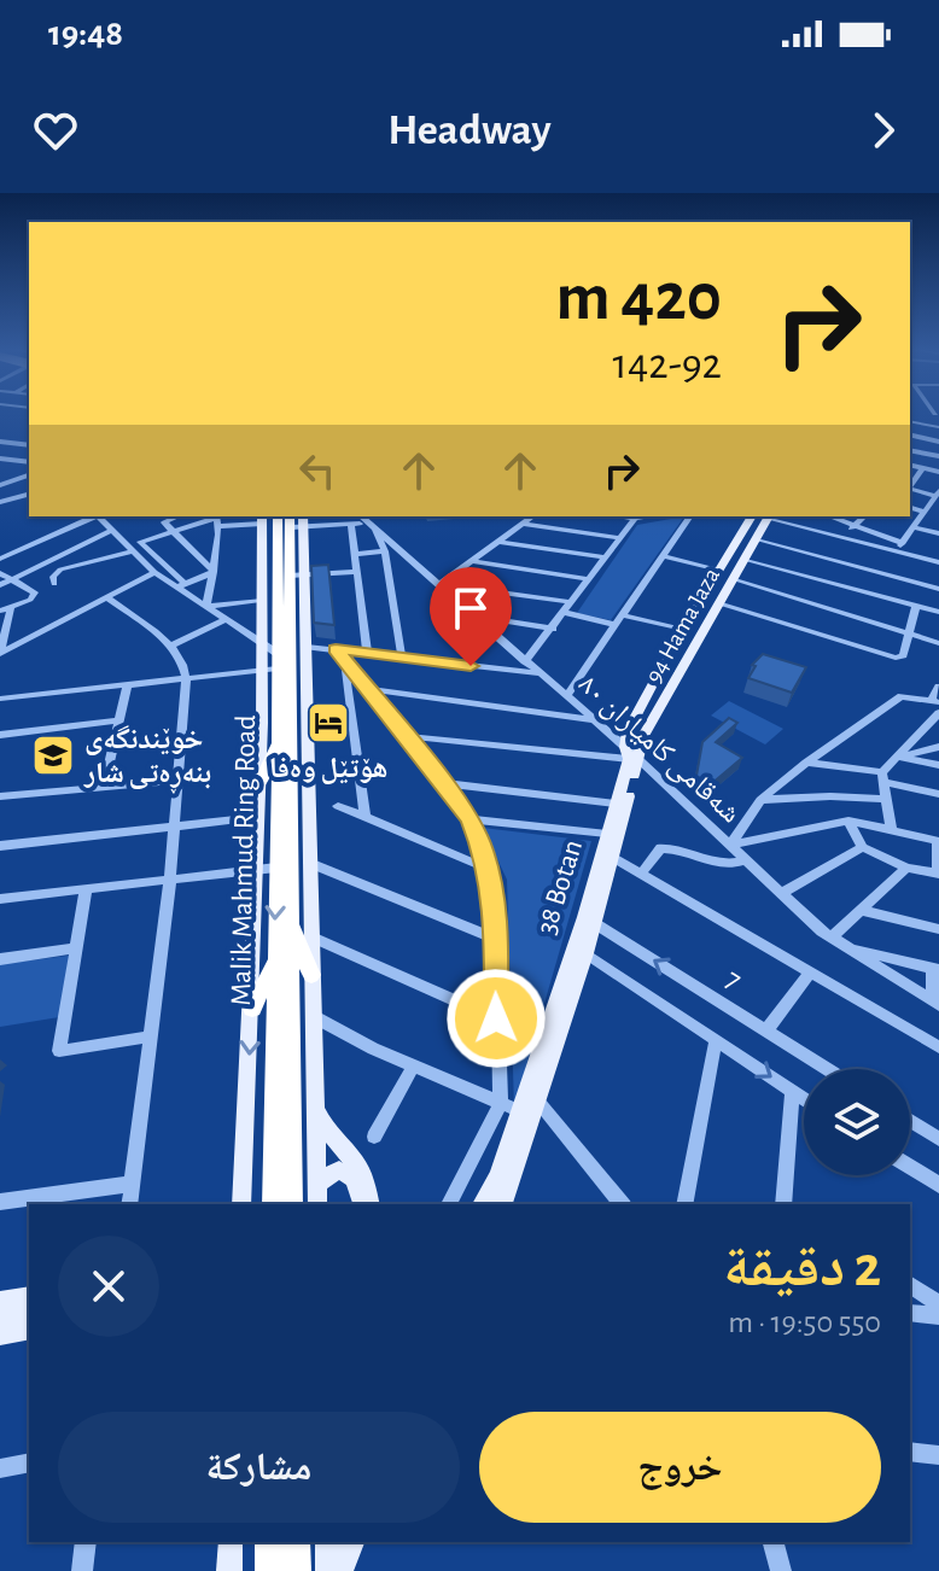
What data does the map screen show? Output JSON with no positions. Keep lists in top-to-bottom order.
{
  "streets": {
    "highway": ["Malik Mahmud Ring Road"],
    "main road": ["94 Hama Jaza", "38 Botan"],
    "street": ["شەقامی کامیاران ٨٠", "7"]
  },
  "crossings": [
    ["94 Hama Jaza", "شەقامی کامیاران ٨٠"],
    ["94 Hama Jaza", "38 Botan"],
    ["شەقامی کامیاران ٨٠", "38 Botan"],
    ["38 Botan", "7"]
  ],
  "places": {
    "hotel": ["هۆتێل وەفا"],
    "school or university": ["خوێندنگەی بنەڕەتی شار"]
  },
  "page": {
    "status": "19:48",
    "header": "Headway",
    "turn": ["420 m", "142-92"],
    "heading": ["2 دقيقة", "550 m · 19:50"],
    "buttons": ["خروج", "مشاركة"]
  }
}
